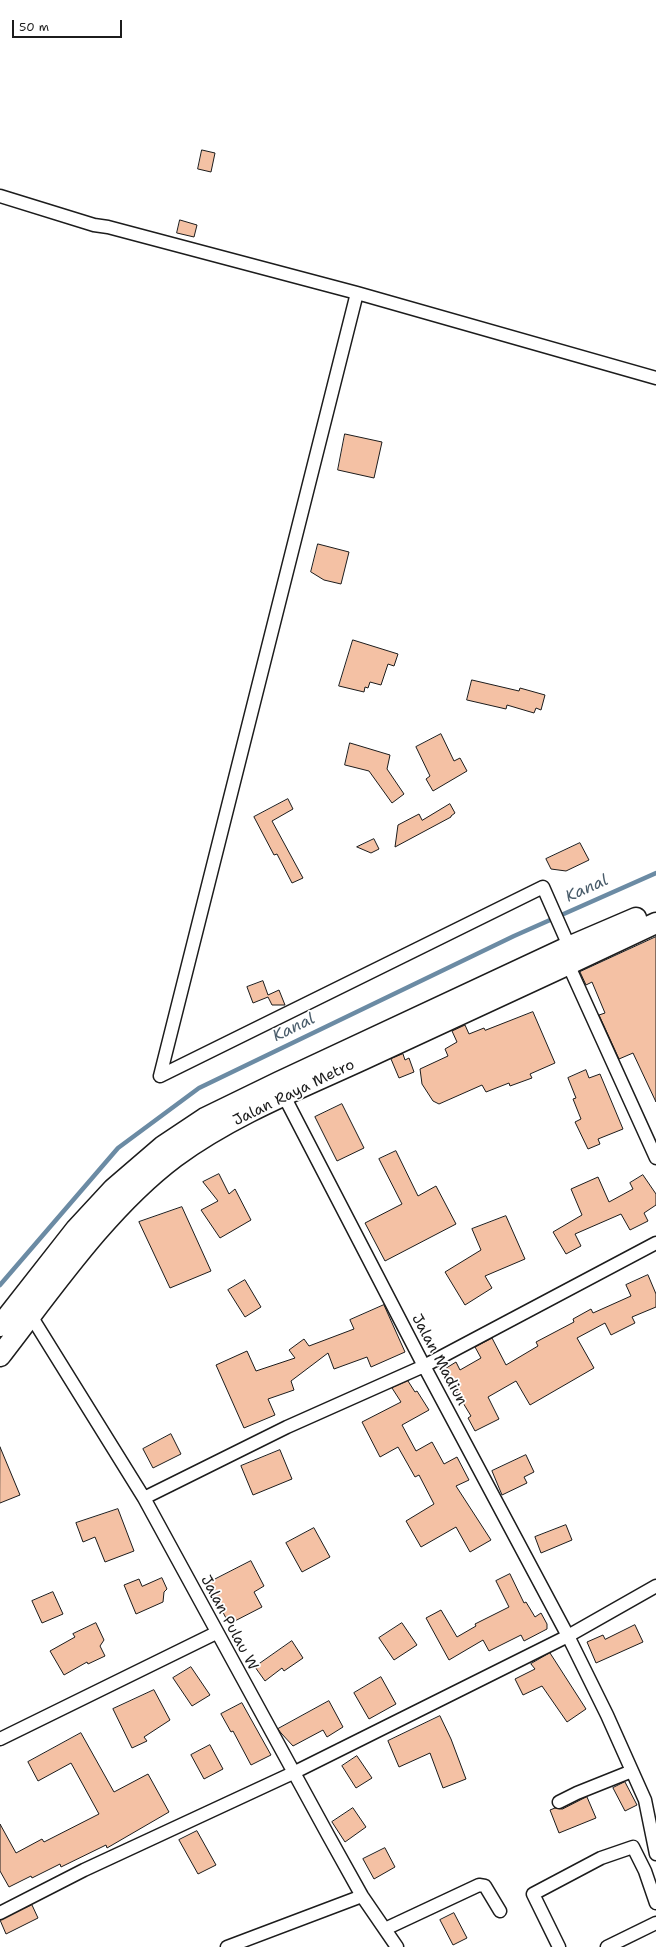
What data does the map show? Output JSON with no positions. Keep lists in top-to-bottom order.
{
  "streets": {
    "highway": ["Jalan Raya Metro"],
    "street": ["Jalan Madiun", "Jalan Pulau W"]
  },
  "crossings": [
    ["Jalan Raya Metro", "Jalan Madiun"],
    ["Jalan Raya Metro", "Jalan Pulau W"]
  ],
  "water": ["Kanal"],
  "scale_bar": "50 m"
}
